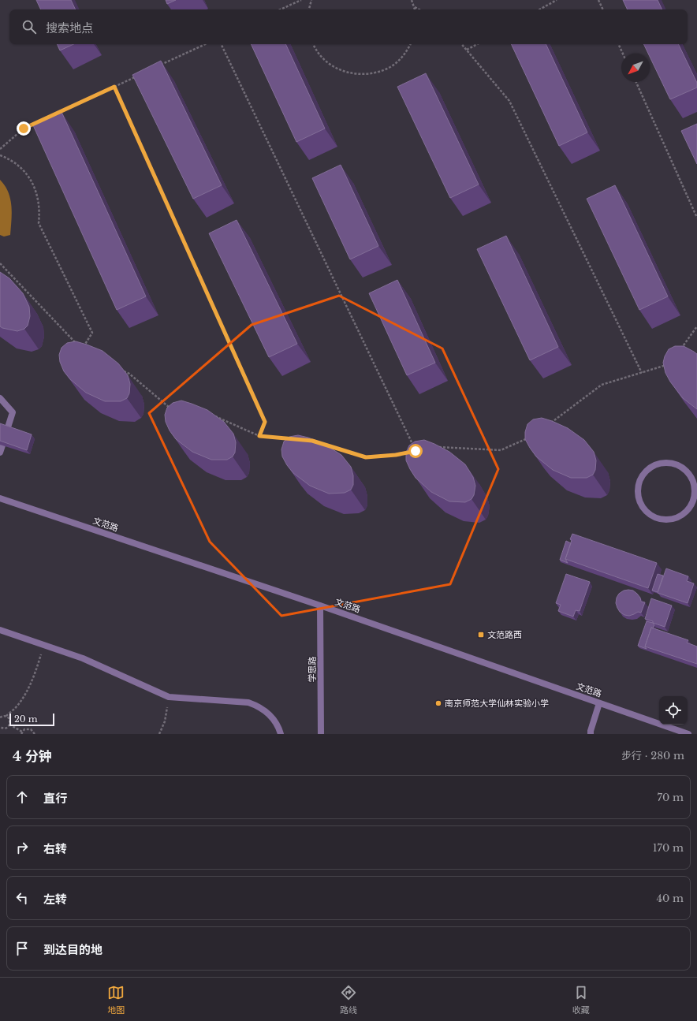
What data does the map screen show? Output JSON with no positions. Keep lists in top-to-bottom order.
{
  "streets": {
    "street": ["文范路", "学思路"]
  },
  "crossings": [
    ["文范路", "学思路"]
  ],
  "places": {
    "transit": ["文范路西"],
    "other": ["南京师范大学仙林实验小学"]
  },
  "scale_bar": "20 m",
  "north": "bottom left",
  "page": {
    "search": "搜索地点",
    "scale": "20 m",
    "heading": ["4 分钟", "步行 · 280 m"],
    "list": [
      ["直行", "70 m"],
      ["右转", "170 m"],
      ["左转", "40 m"],
      "到达目的地"
    ],
    "nav": ["地图", "路线", "收藏"]
  }
}
